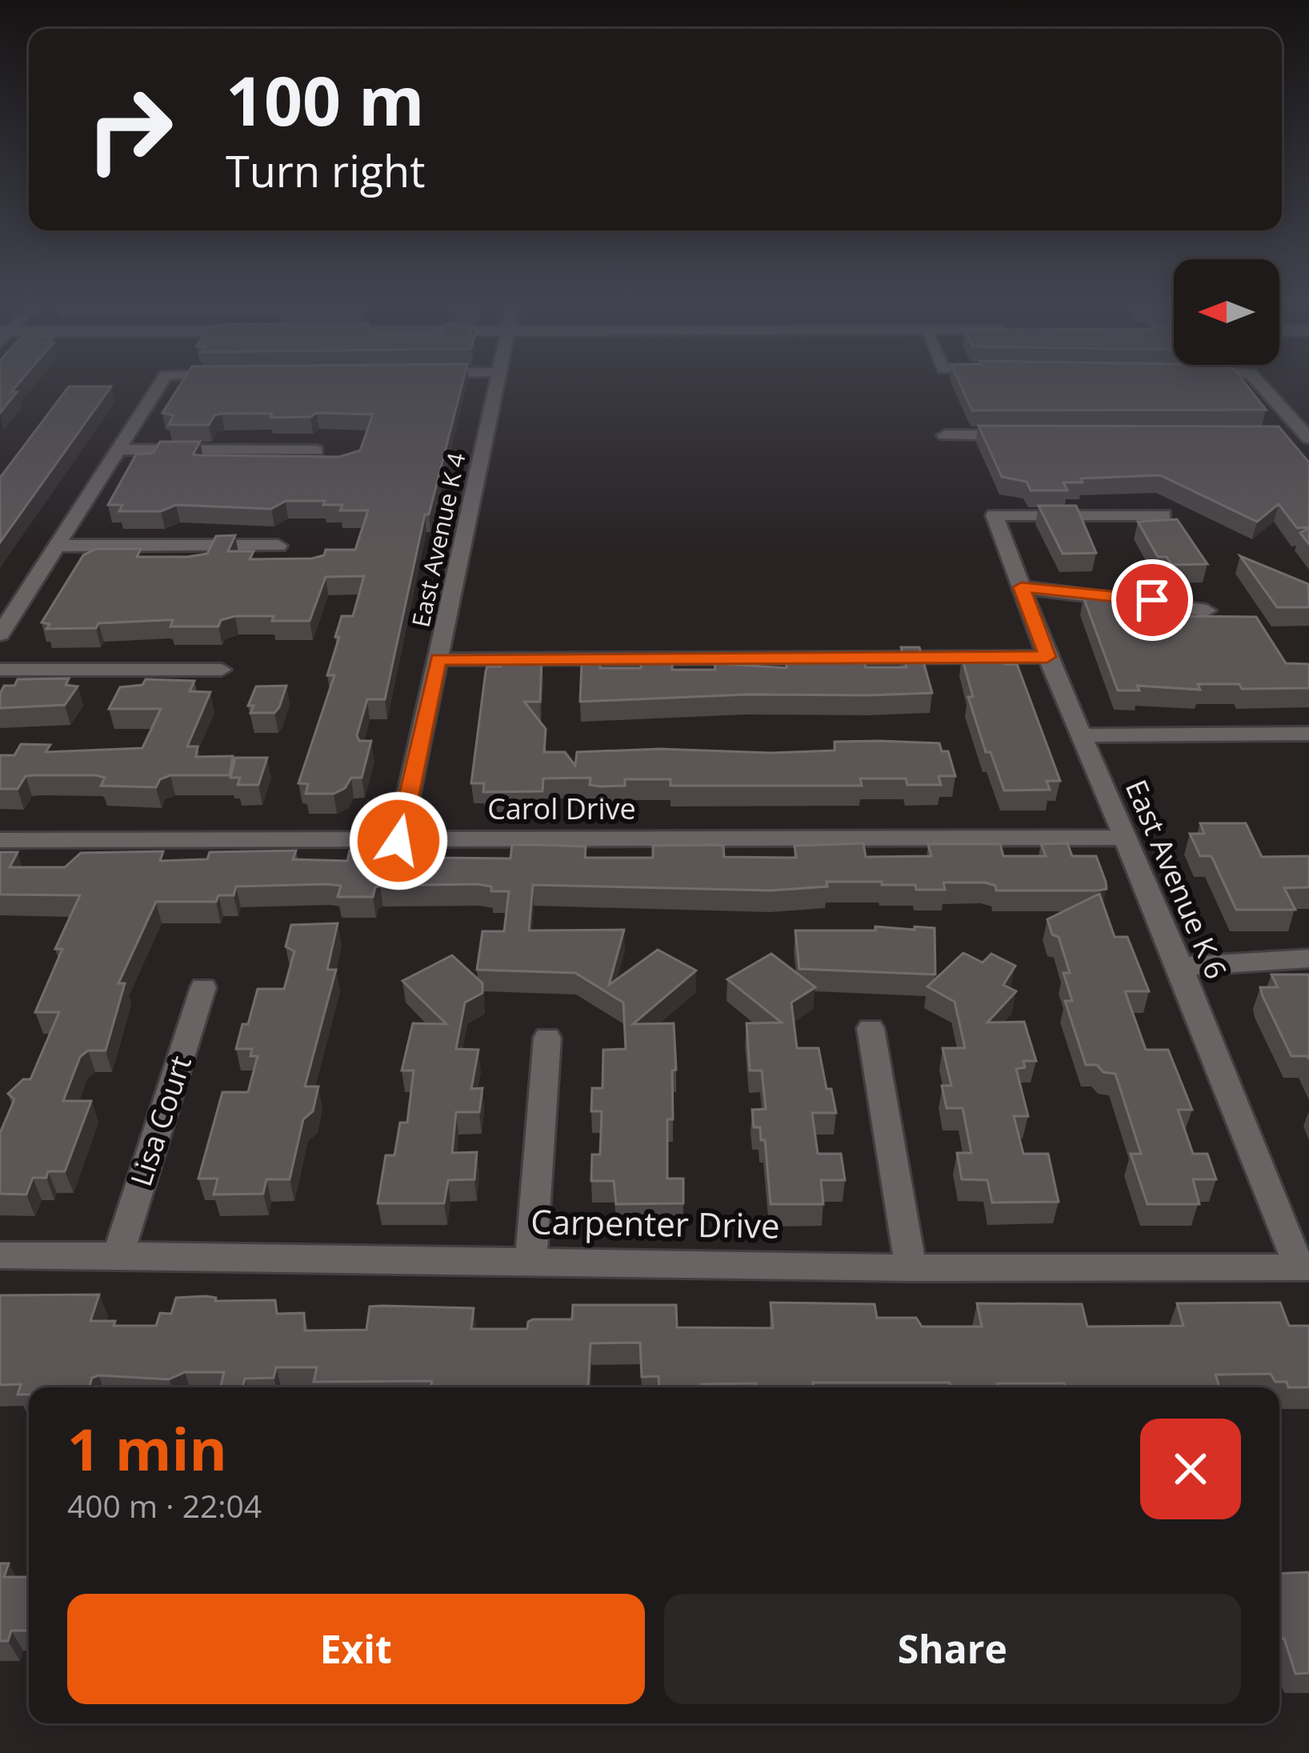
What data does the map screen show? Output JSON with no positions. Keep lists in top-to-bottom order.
{
  "streets": {
    "street": [
      "East Avenue K 4",
      "Carol Drive",
      "East Avenue K 6",
      "Lisa Court",
      "Carpenter Drive"
    ]
  },
  "crossings": [
    ["East Avenue K 4", "Carol Drive"],
    ["Carol Drive", "East Avenue K 6"],
    ["East Avenue K 6", "Carpenter Drive"],
    ["Lisa Court", "Carpenter Drive"]
  ],
  "north": "left",
  "page": {
    "turn": ["100 m", "Turn right"],
    "heading": ["1 min", "400 m · 22:04"],
    "buttons": ["Exit", "Share"]
  }
}
